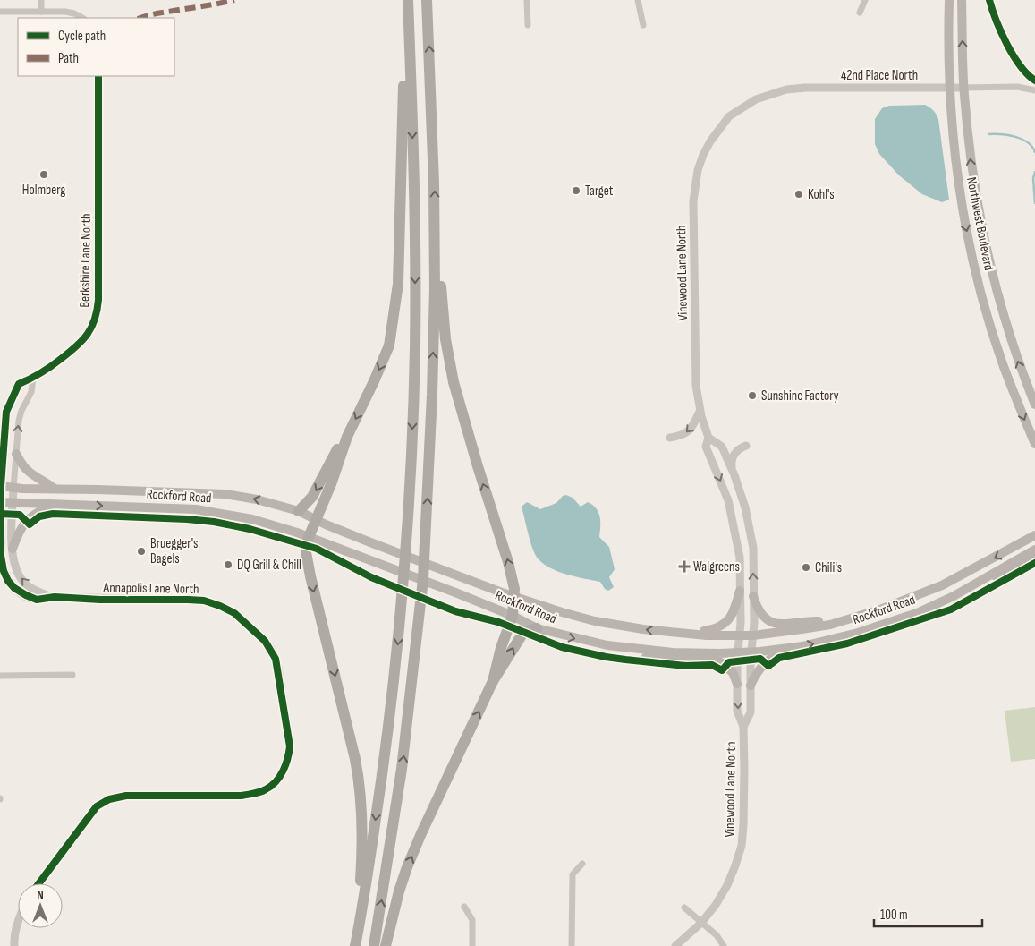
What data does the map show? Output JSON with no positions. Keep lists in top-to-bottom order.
{
  "streets": {
    "main road": ["Northwest Boulevard", "Rockford Road"],
    "street": [
      "42nd Place North",
      "Berkshire Lane North",
      "Vinewood Lane North",
      "Annapolis Lane North"
    ]
  },
  "crossings": [
    ["42nd Place North", "Northwest Boulevard"],
    ["42nd Place North", "Vinewood Lane North"],
    ["Berkshire Lane North", "Rockford Road"],
    ["Berkshire Lane North", "Annapolis Lane North"],
    ["Vinewood Lane North", "Rockford Road"],
    ["Rockford Road", "Annapolis Lane North"]
  ],
  "places": {
    "other": [
      "Holmberg",
      "Target",
      "Kohl's",
      "Sunshine Factory",
      "Bruegger's Bagels",
      "DQ Grill & Chill",
      "Chili's"
    ],
    "health": ["Walgreens"]
  },
  "legend": ["Cycle path", "Path"],
  "scale_bar": "100 m",
  "north": "top"
}
